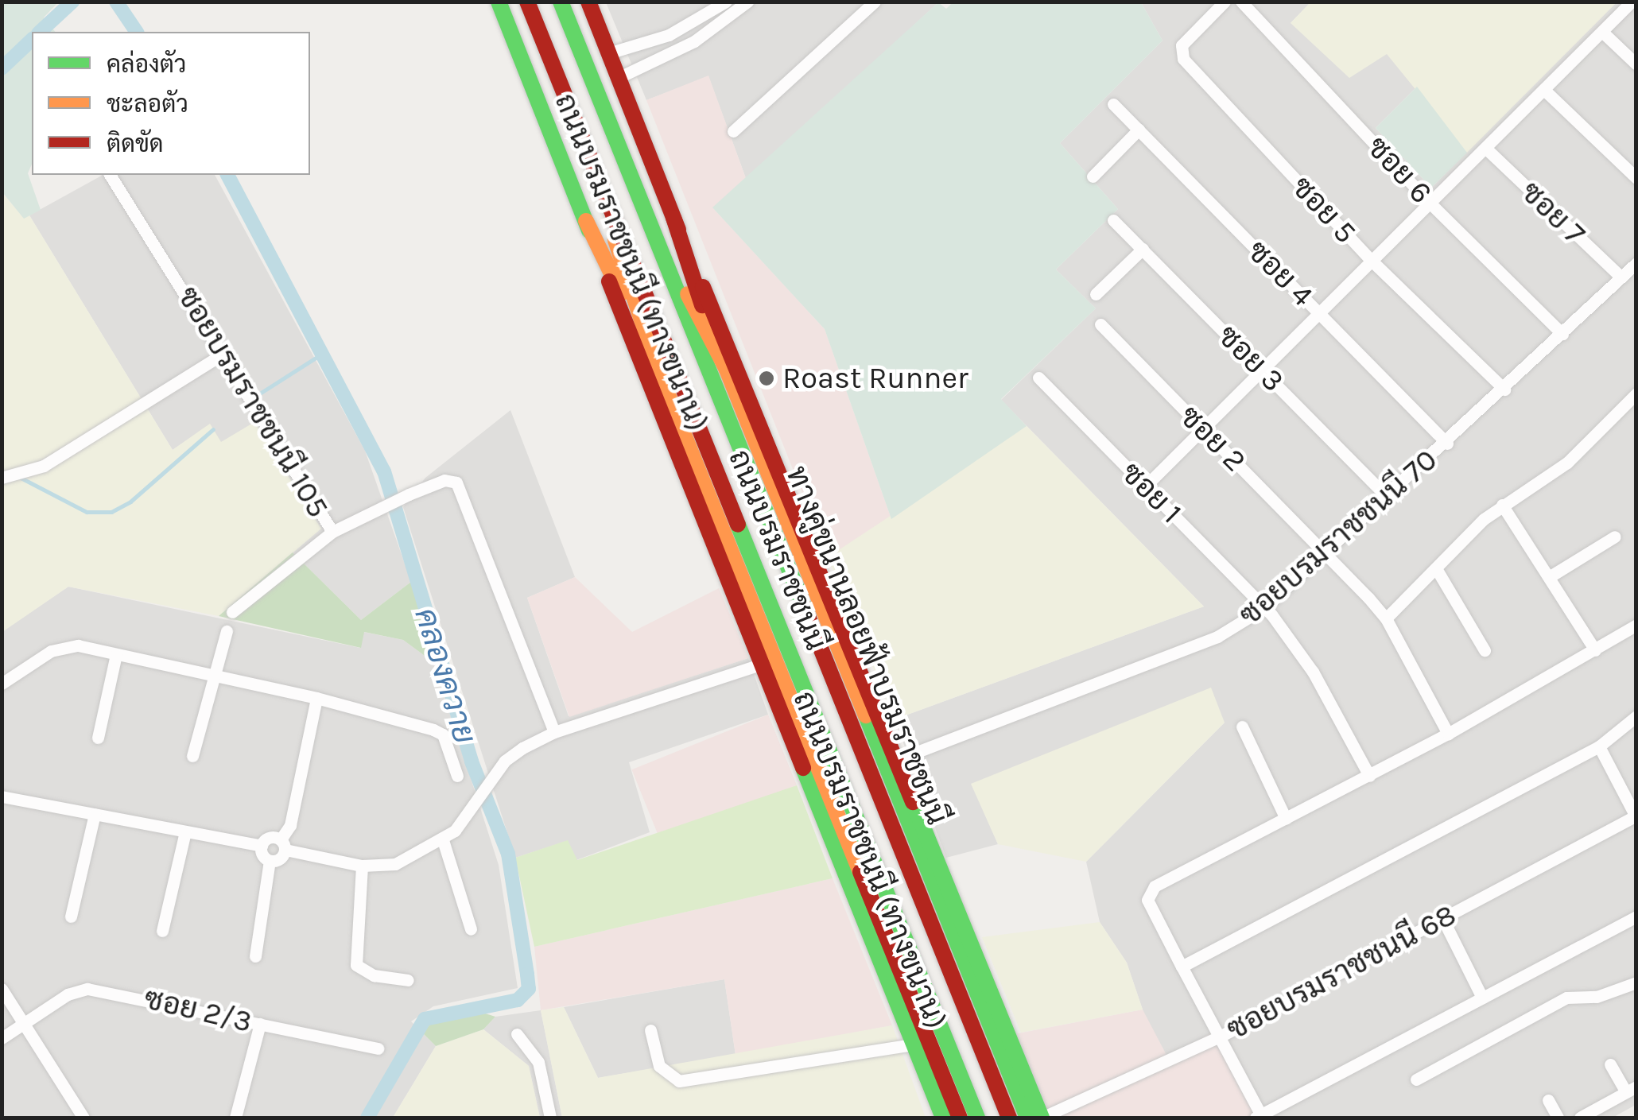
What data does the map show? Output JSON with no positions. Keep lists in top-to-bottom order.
{
  "streets": {
    "main road": ["ถนนบรมราชชนนี (ทางขนาน)", "ถนนบรมราชชนนี", "ทางคู่ขนานลอยฟ้าบรมราชชนนี"],
    "street": [
      "ซอย 6",
      "ซอย 5",
      "ซอย 7",
      "ซอย 4",
      "ซอย 3",
      "ซอยบรมราชชนนี 105",
      "ซอย 2",
      "ซอย 1",
      "ซอยบรมราชชนนี 70",
      "ซอยบรมราชชนนี 68",
      "ซอย 2/3"
    ]
  },
  "crossings": [
    ["ซอย 6", "ซอยบรมราชชนนี 70"],
    ["ซอย 5", "ซอยบรมราชชนนี 70"],
    ["ซอย 7", "ซอยบรมราชชนนี 70"],
    ["ถนนบรมราชชนนี (ทางขนาน)", "ซอยบรมราชชนนี 70"],
    ["ถนนบรมราชชนนี (ทางขนาน)", "ซอยบรมราชชนนี 68"],
    ["ซอย 4", "ซอยบรมราชชนนี 70"],
    ["ซอย 3", "ซอยบรมราชชนนี 70"],
    ["ซอย 2", "ซอยบรมราชชนนี 70"],
    ["ซอย 1", "ซอยบรมราชชนนี 70"],
    ["ถนนบรมราชชนนี", "ทางคู่ขนานลอยฟ้าบรมราชชนนี"]
  ],
  "water": ["คลองควาย"],
  "places": ["Roast Runner"],
  "legend": ["คล่องตัว", "ชะลอตัว", "ติดขัด"]
}
